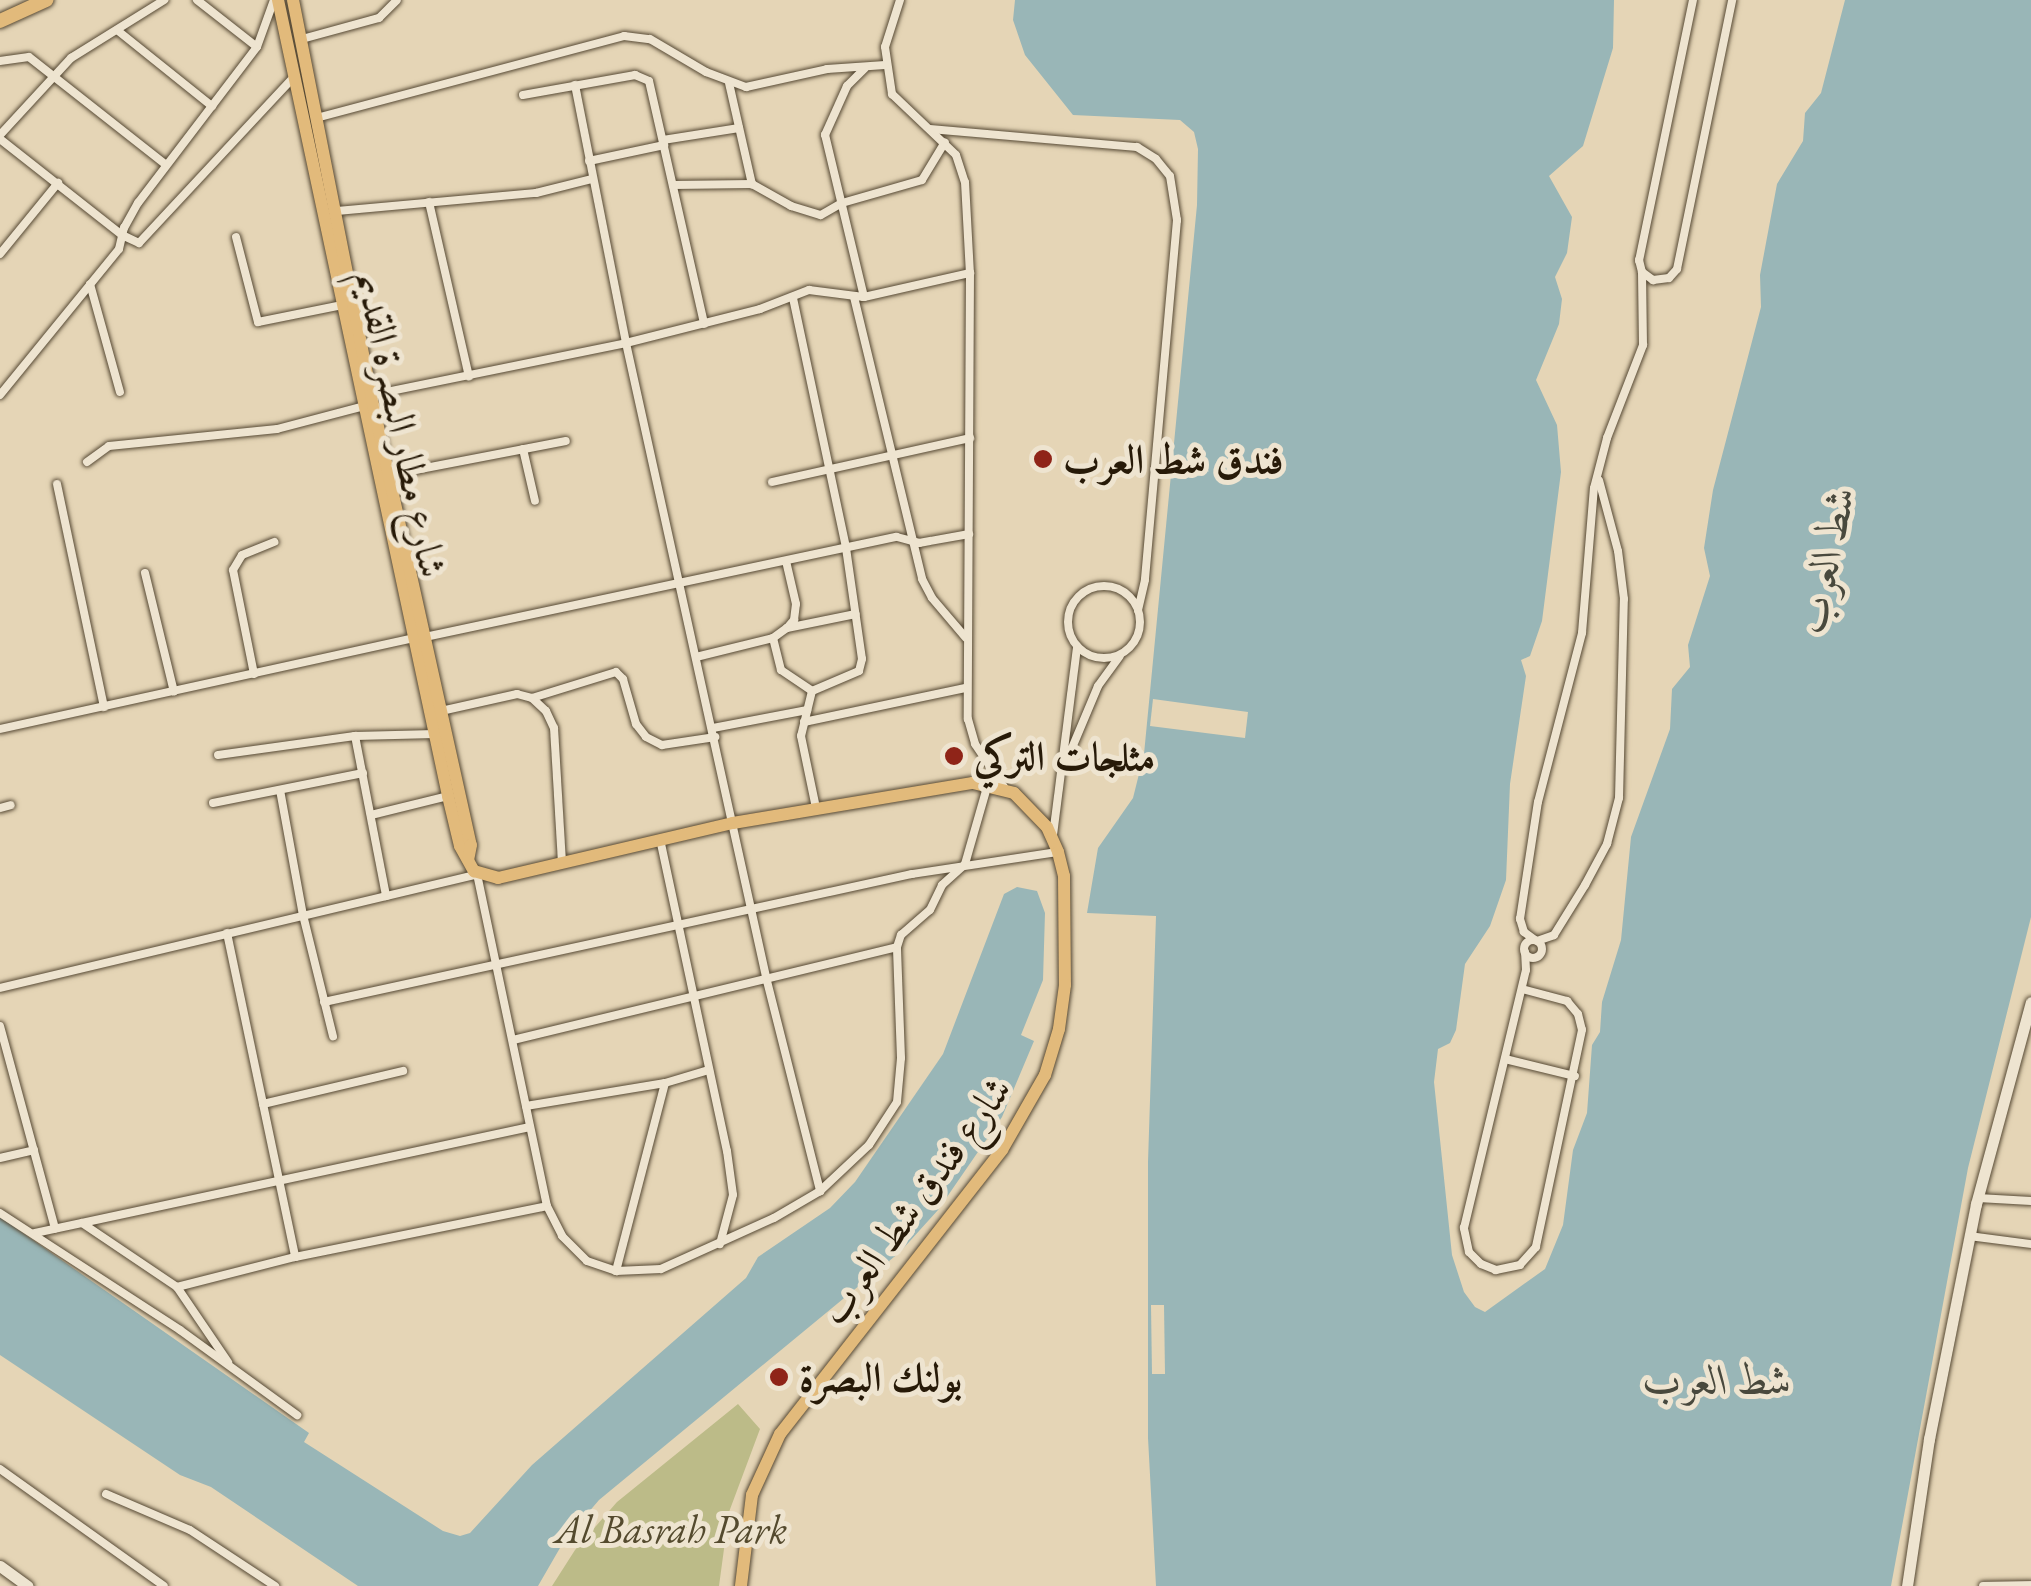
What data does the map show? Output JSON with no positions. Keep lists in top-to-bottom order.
{
  "streets": {
    "main road": ["شارع مطار البصرة القديم", "شارع فندق شط العرب"]
  },
  "crossings": [
    ["شارع مطار البصرة القديم", "شارع فندق شط العرب"]
  ],
  "water": ["شط العرب"],
  "parks": ["Al Basrah Park"],
  "places": ["فندق شط العرب", "مثلجات التركي", "بولنك البصرة"]
}
